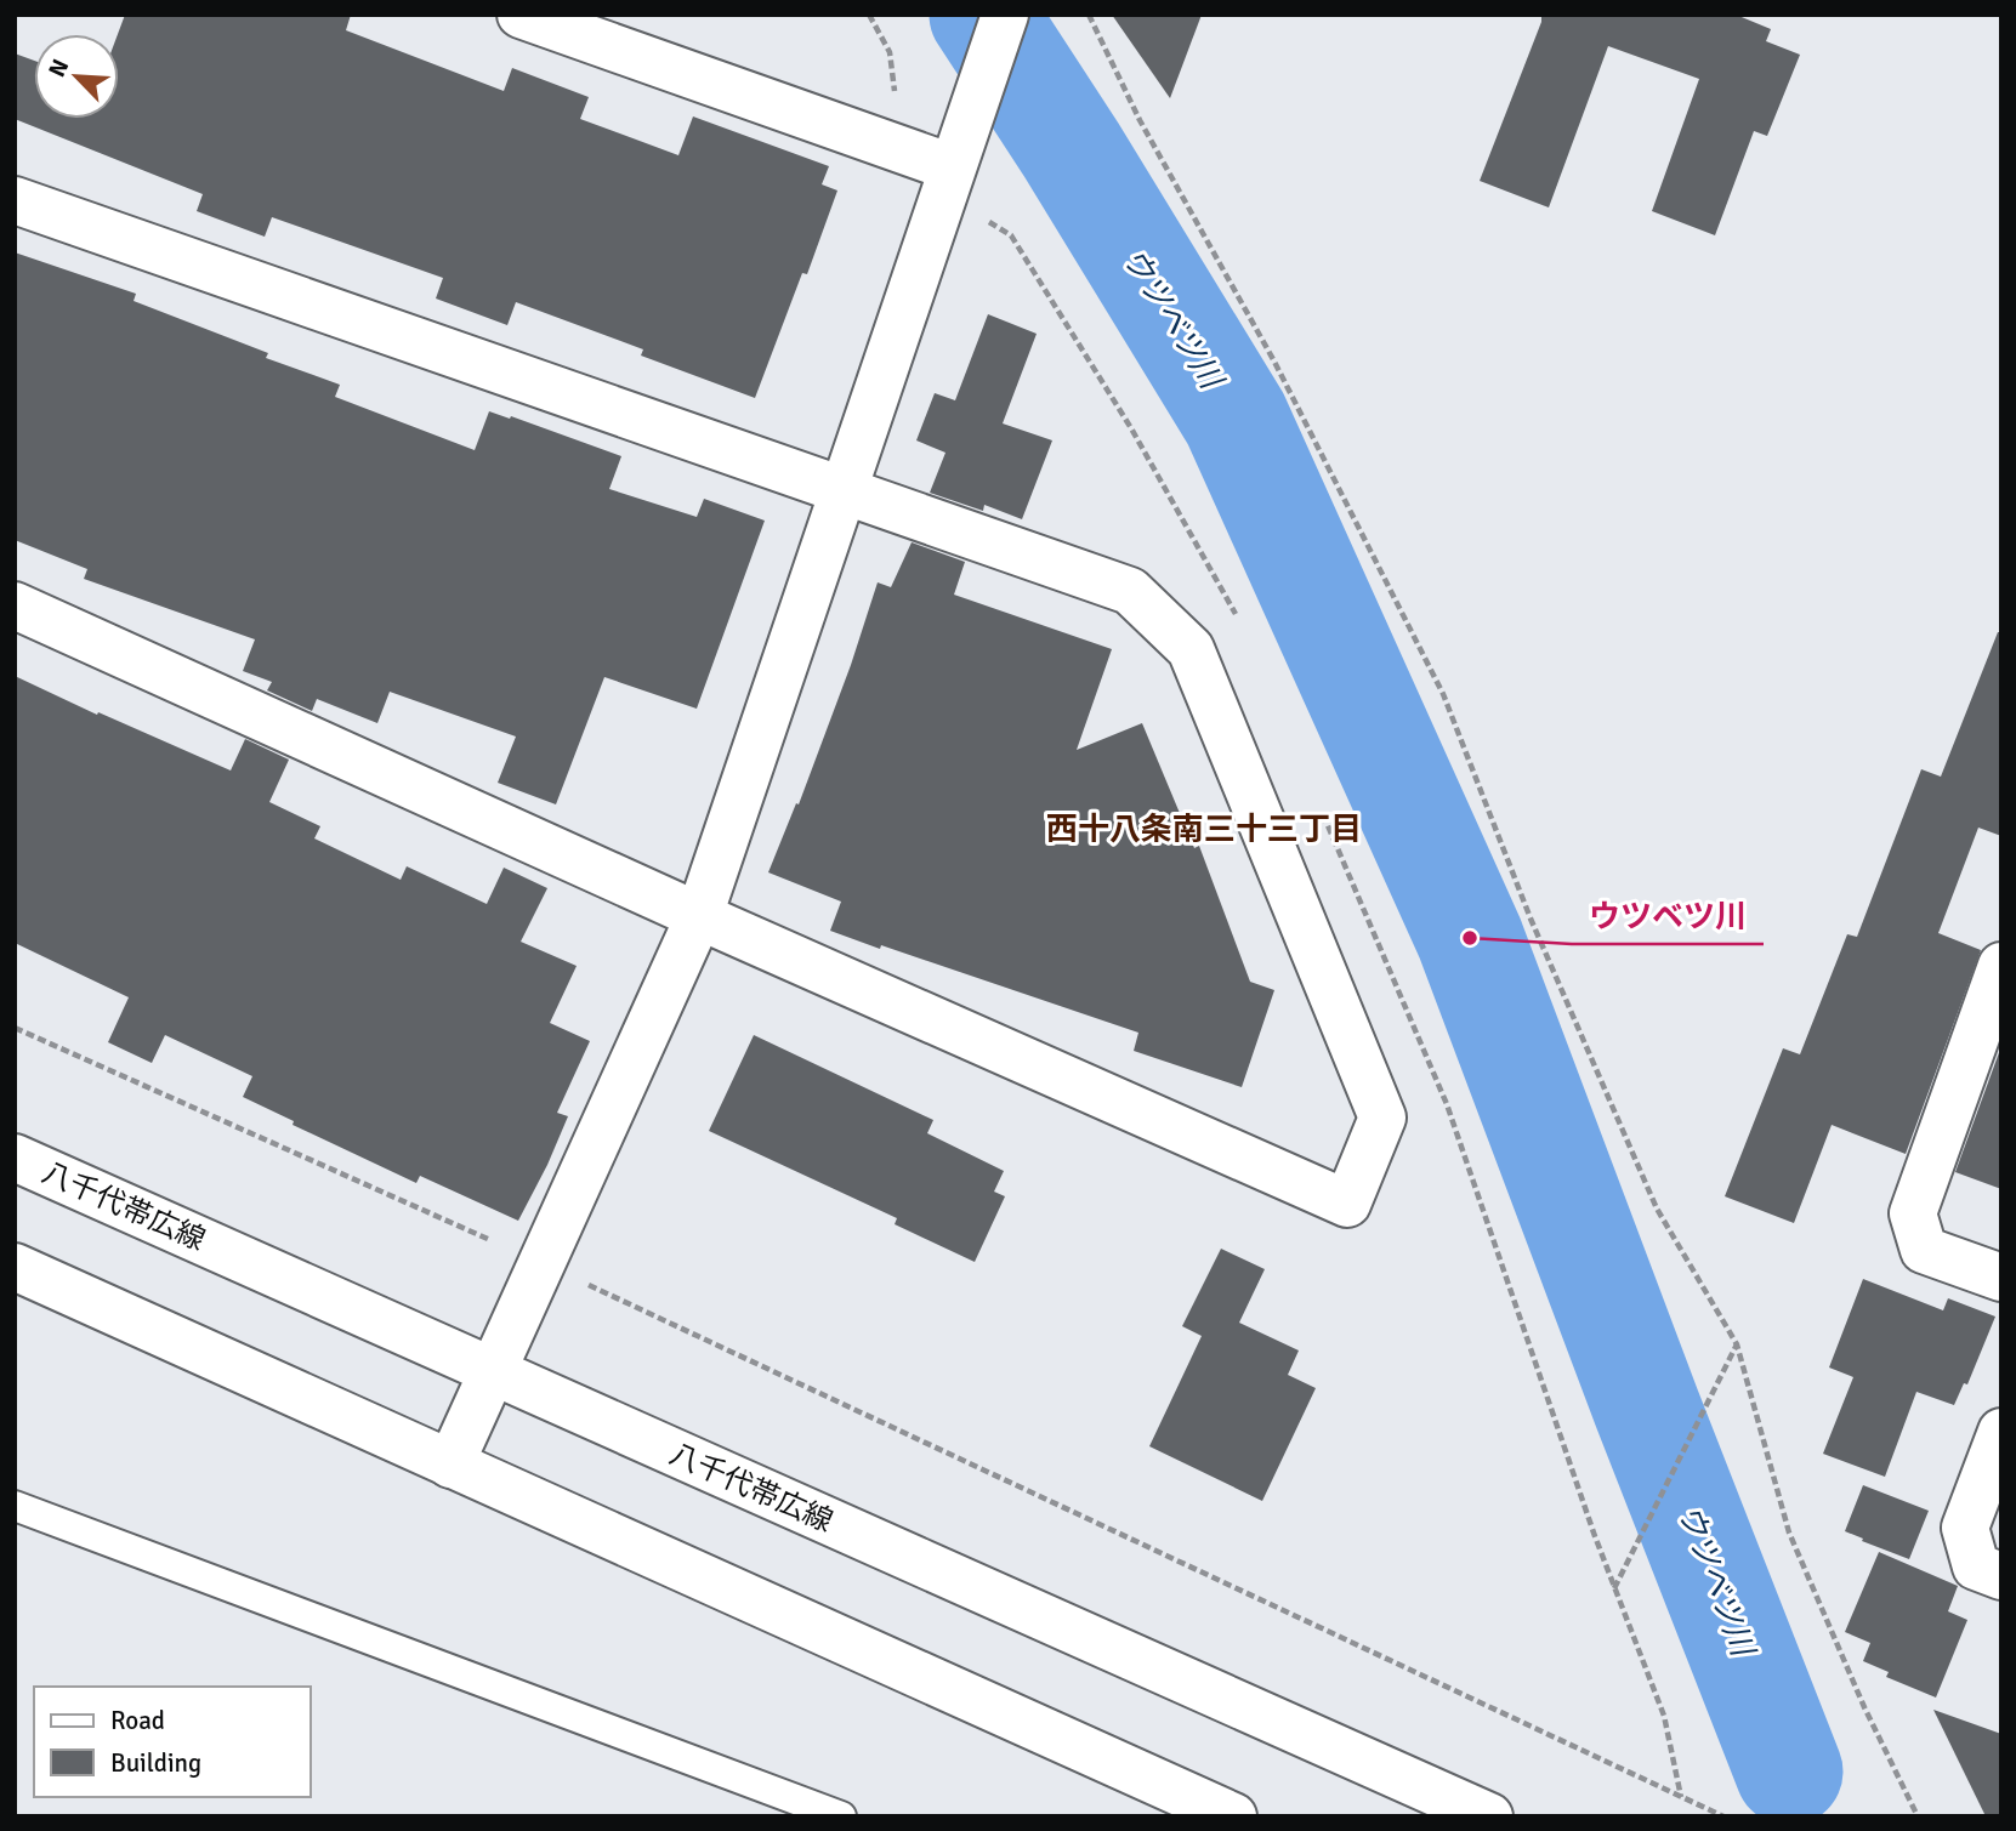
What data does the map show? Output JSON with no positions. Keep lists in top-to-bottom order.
{
  "streets": {
    "street": ["八千代帯広線"]
  },
  "districts": ["西十八条南三十三丁目"],
  "water": ["ウツベツ川"],
  "places": ["ウツベツ川"],
  "legend": ["Road", "Building"],
  "north": "top left"
}
